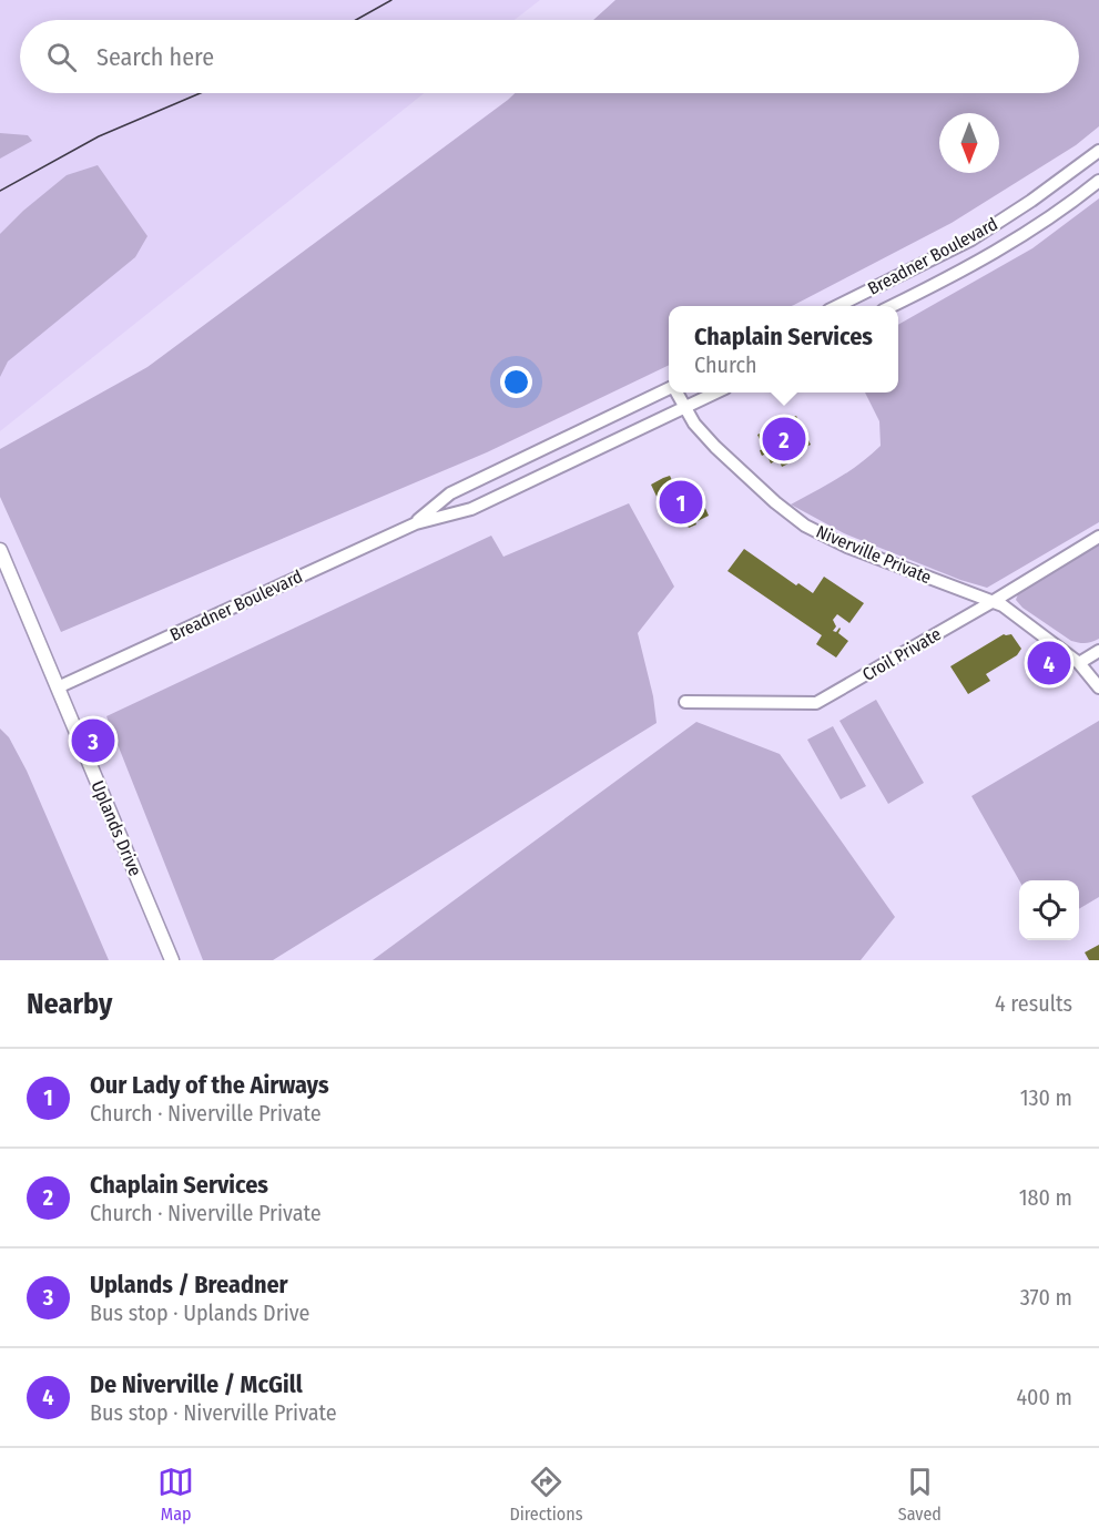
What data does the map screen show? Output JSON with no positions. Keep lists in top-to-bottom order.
{
  "streets": {
    "main road": ["Uplands Drive"],
    "street": ["Breadner Boulevard", "Niverville Private", "Croil Private"]
  },
  "crossings": [
    ["Breadner Boulevard", "Niverville Private"],
    ["Breadner Boulevard", "Uplands Drive"],
    ["Niverville Private", "Croil Private"]
  ],
  "north": "bottom",
  "page": {
    "search": "Search here",
    "popup": ["Chaplain Services", "Church"],
    "pins": [
      "2",
      "1",
      "4",
      "3"
    ],
    "heading": ["Nearby", "4 results"],
    "list": [
      {
        "mark": "1",
        "name": "Our Lady of the Airways",
        "note": "Church · Niverville Private",
        "value": "130 m"
      },
      {
        "mark": "2",
        "name": "Chaplain Services",
        "note": "Church · Niverville Private",
        "value": "180 m"
      },
      {
        "mark": "3",
        "name": "Uplands / Breadner",
        "note": "Bus stop · Uplands Drive",
        "value": "370 m"
      },
      {
        "mark": "4",
        "name": "De Niverville / McGill",
        "note": "Bus stop · Niverville Private",
        "value": "400 m"
      }
    ],
    "nav": ["Map", "Directions", "Saved"]
  }
}
